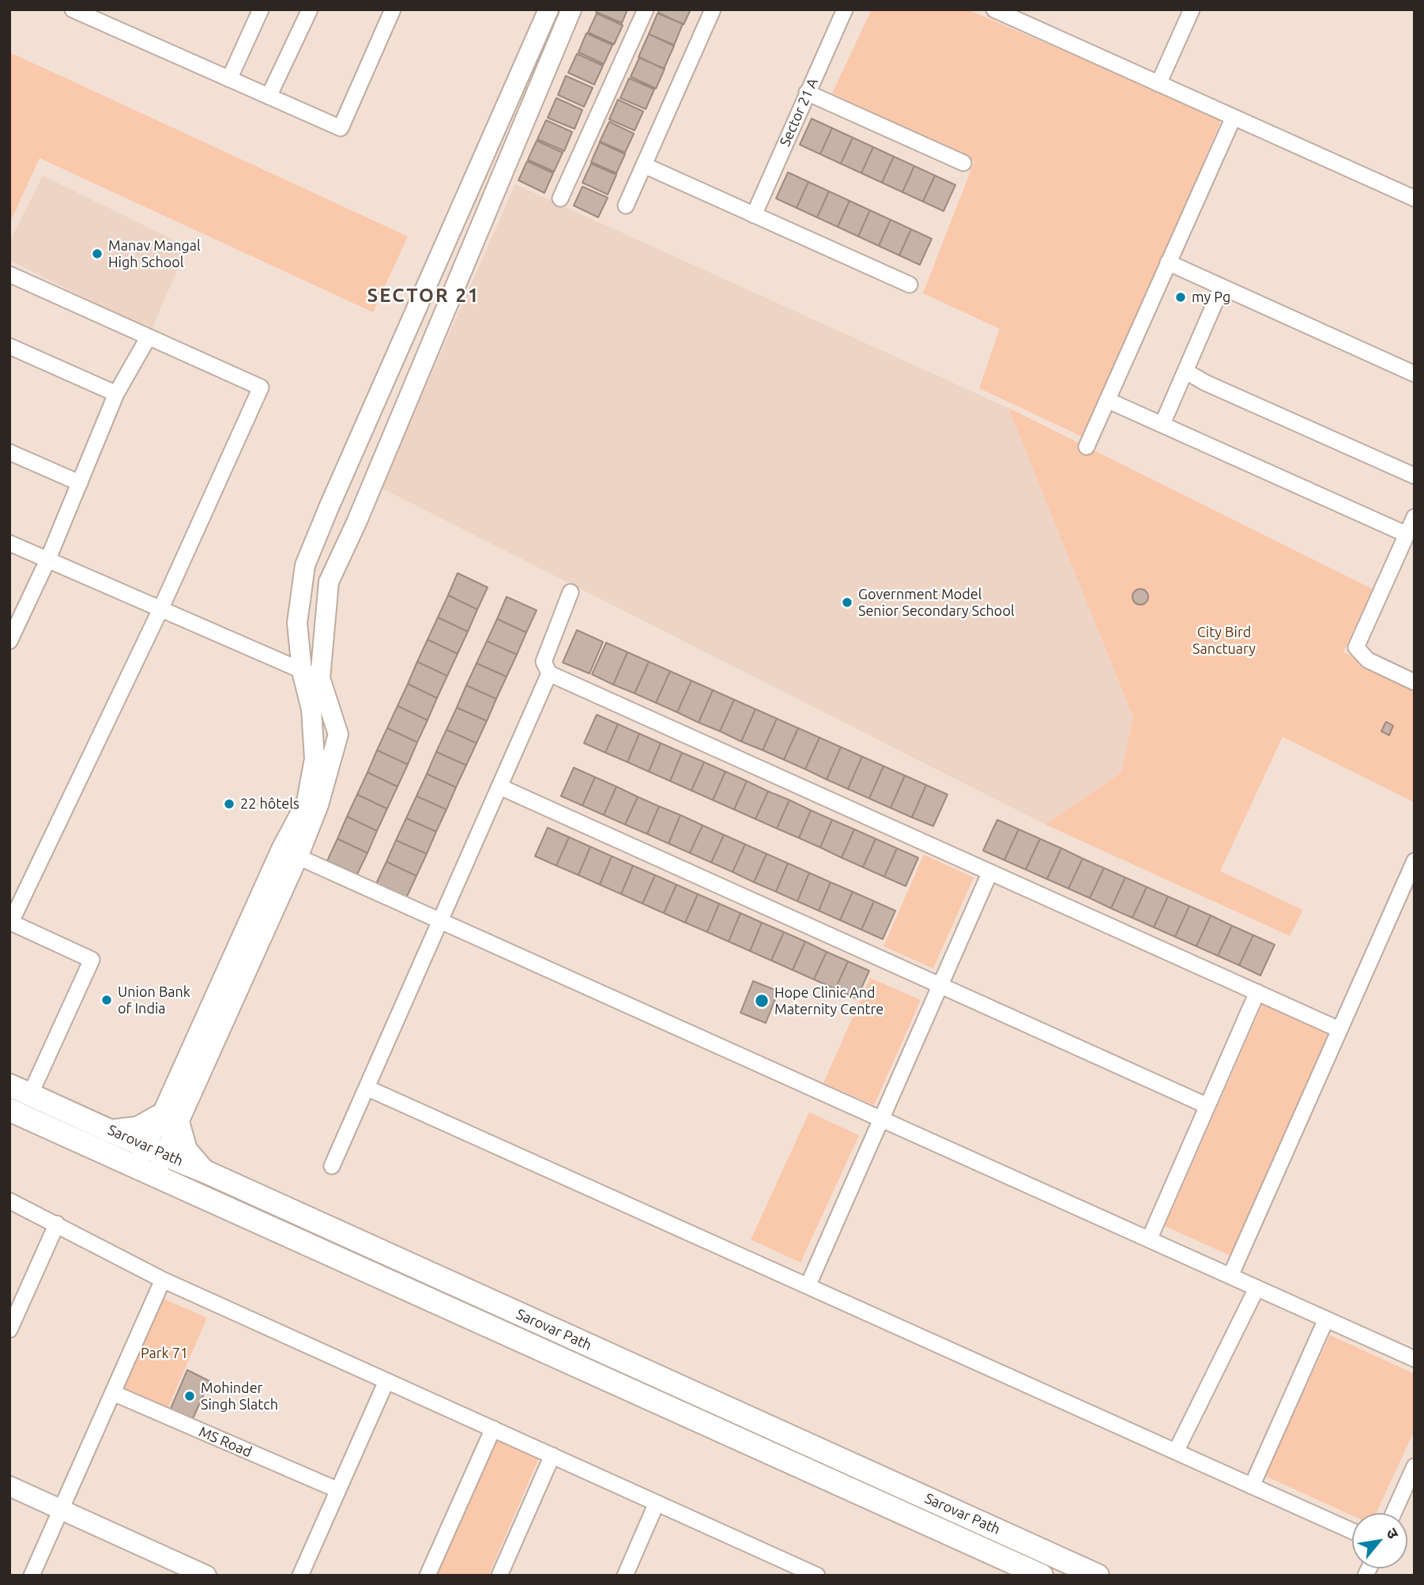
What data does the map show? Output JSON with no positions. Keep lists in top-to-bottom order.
{
  "streets": {
    "main road": ["Sarovar Path"],
    "street": ["Sector 21 A", "MS Road"]
  },
  "districts": ["SECTOR 21"],
  "parks": ["City Bird Sanctuary", "Park 71"],
  "places": [
    "Manav Mangal High School",
    "my Pg",
    "Government Model Senior Secondary School",
    "22 hôtels",
    "Union Bank of India",
    "Hope Clinic And Maternity Centre",
    "Mohinder Singh Slatch"
  ],
  "north": "top right"
}
